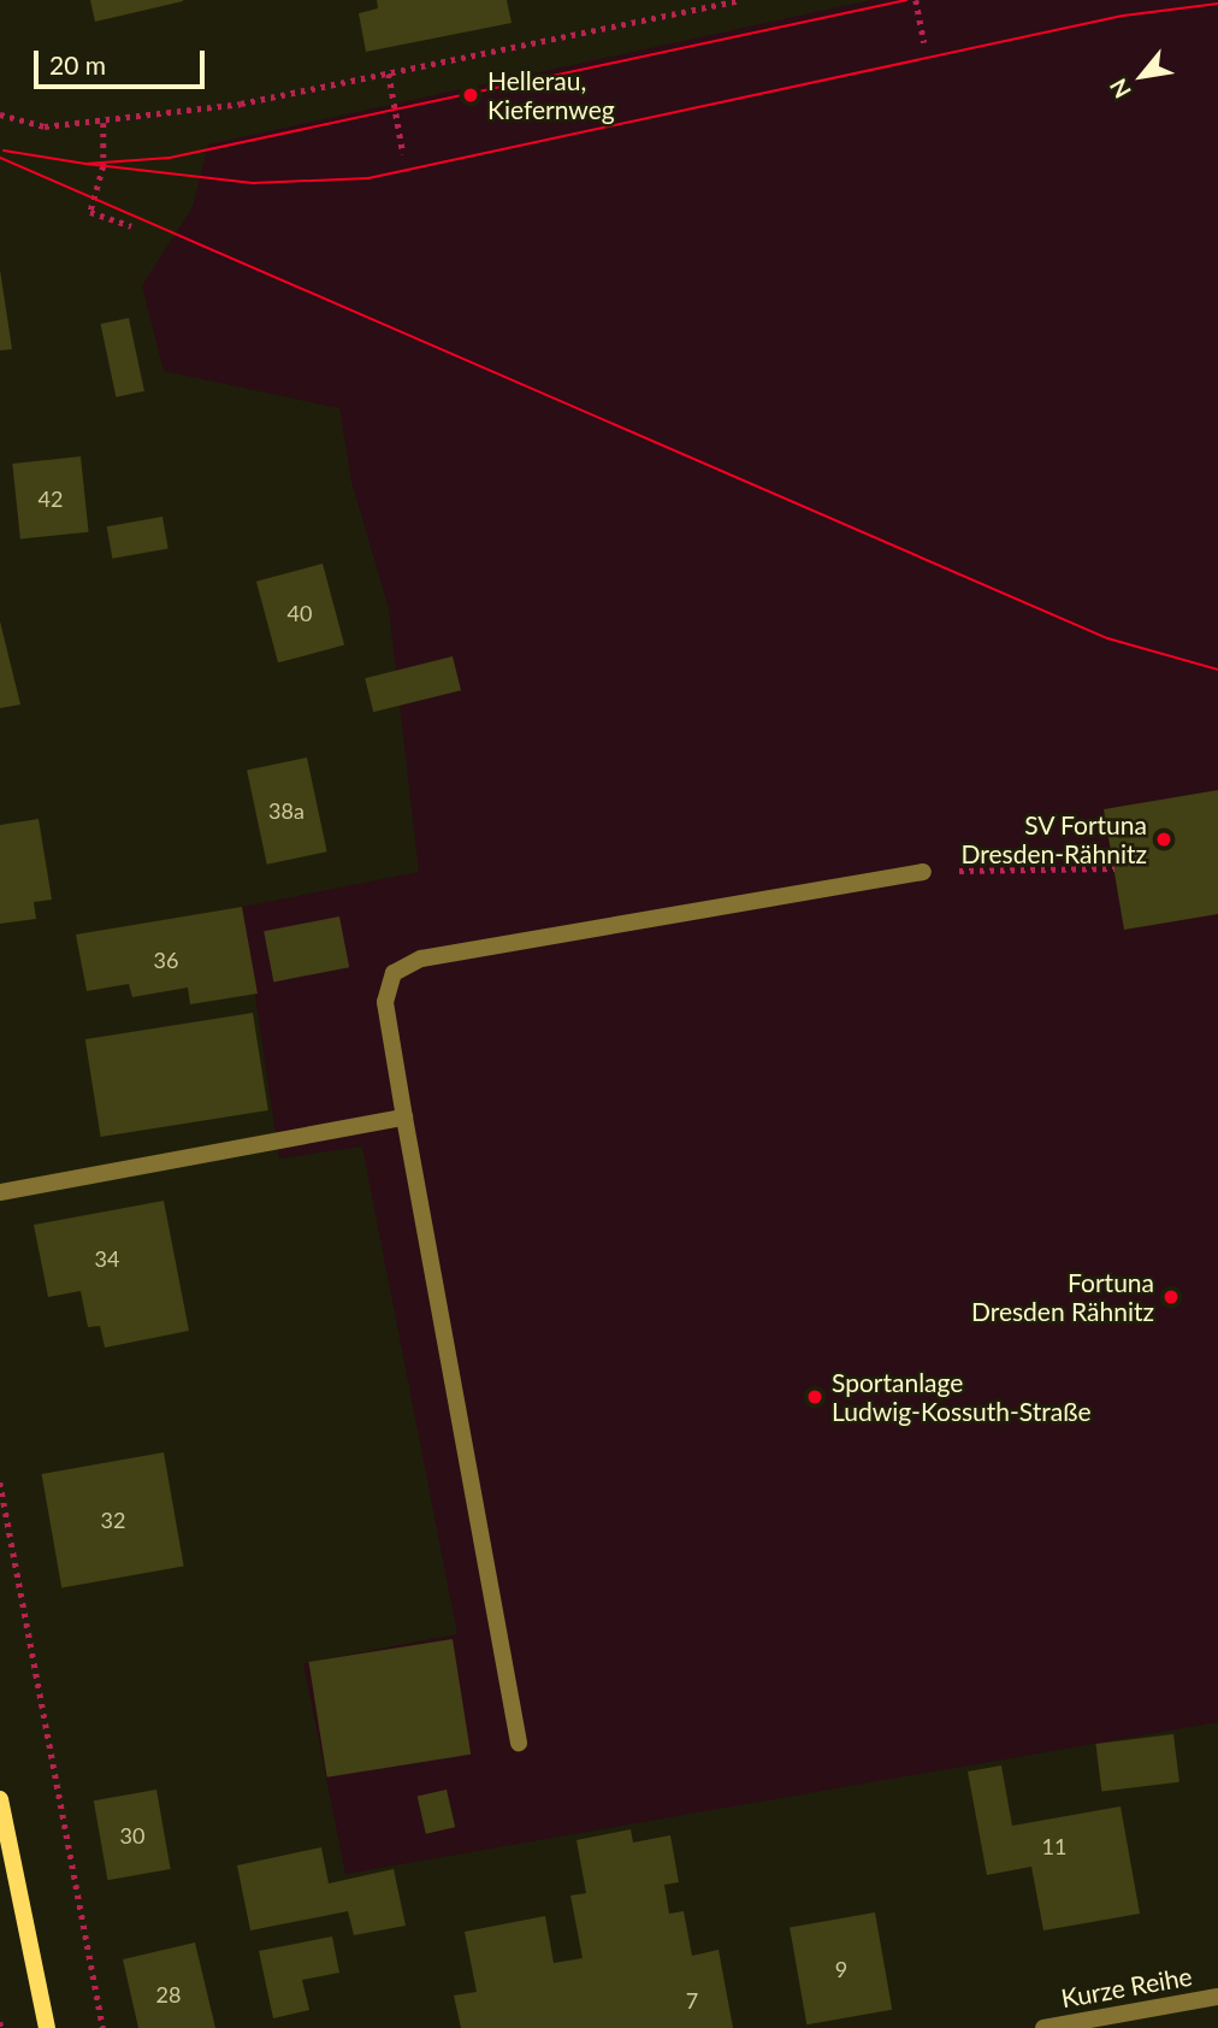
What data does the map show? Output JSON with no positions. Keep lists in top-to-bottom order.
{
  "streets": {
    "street": ["Kurze Reihe"]
  },
  "places": [
    "Hellerau, Kiefernweg",
    "SV Fortuna Dresden-Rähnitz",
    "Fortuna Dresden Rähnitz",
    "Sportanlage Ludwig-Kossuth-Straße"
  ],
  "house_numbers": [
    "42",
    "40",
    "38a",
    "36",
    "34",
    "32",
    "30",
    "11",
    "9",
    "28",
    "7"
  ],
  "scale_bar": "20 m",
  "north": "bottom left"
}
